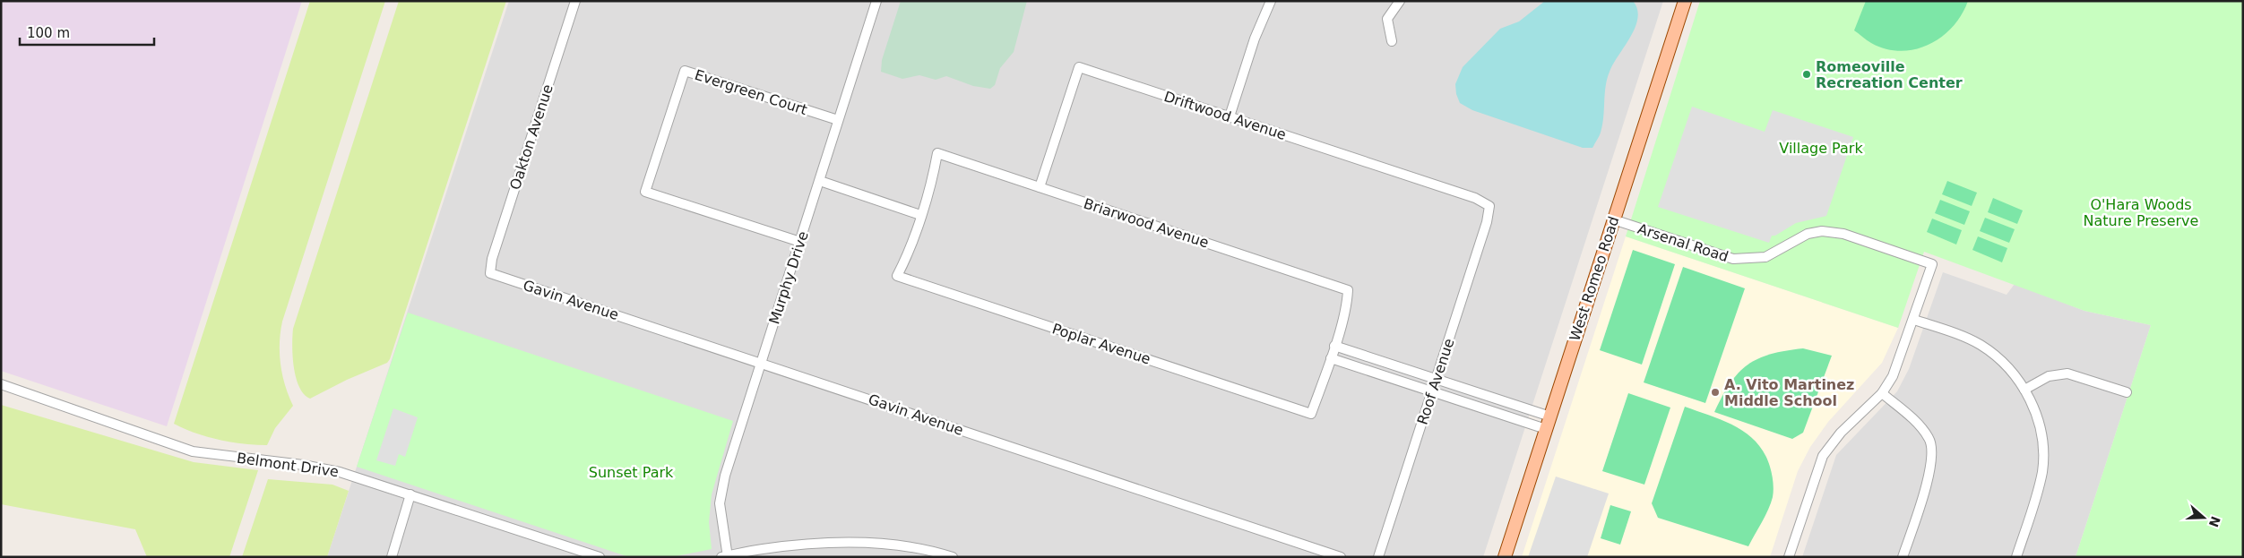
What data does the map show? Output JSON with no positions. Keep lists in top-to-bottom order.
{
  "streets": {
    "main road": ["West Romeo Road"],
    "street": [
      "Evergreen Court",
      "Driftwood Avenue",
      "Oakton Avenue",
      "Briarwood Avenue",
      "Arsenal Road",
      "Murphy Drive",
      "Gavin Avenue",
      "Poplar Avenue",
      "Roof Avenue",
      "Belmont Drive"
    ]
  },
  "crossings": [
    ["Evergreen Court", "Murphy Drive"],
    ["Driftwood Avenue", "Briarwood Avenue"],
    ["Driftwood Avenue", "Roof Avenue"],
    ["Oakton Avenue", "Gavin Avenue"],
    ["Briarwood Avenue", "Poplar Avenue"],
    ["Arsenal Road", "West Romeo Road"],
    ["Murphy Drive", "Gavin Avenue"]
  ],
  "parks": ["Village Park", "O'Hara Woods Nature Preserve", "Sunset Park"],
  "places": ["Romeoville Recreation Center", "A. Vito Martinez Middle School"],
  "scale_bar": "100 m",
  "north": "right"
}
